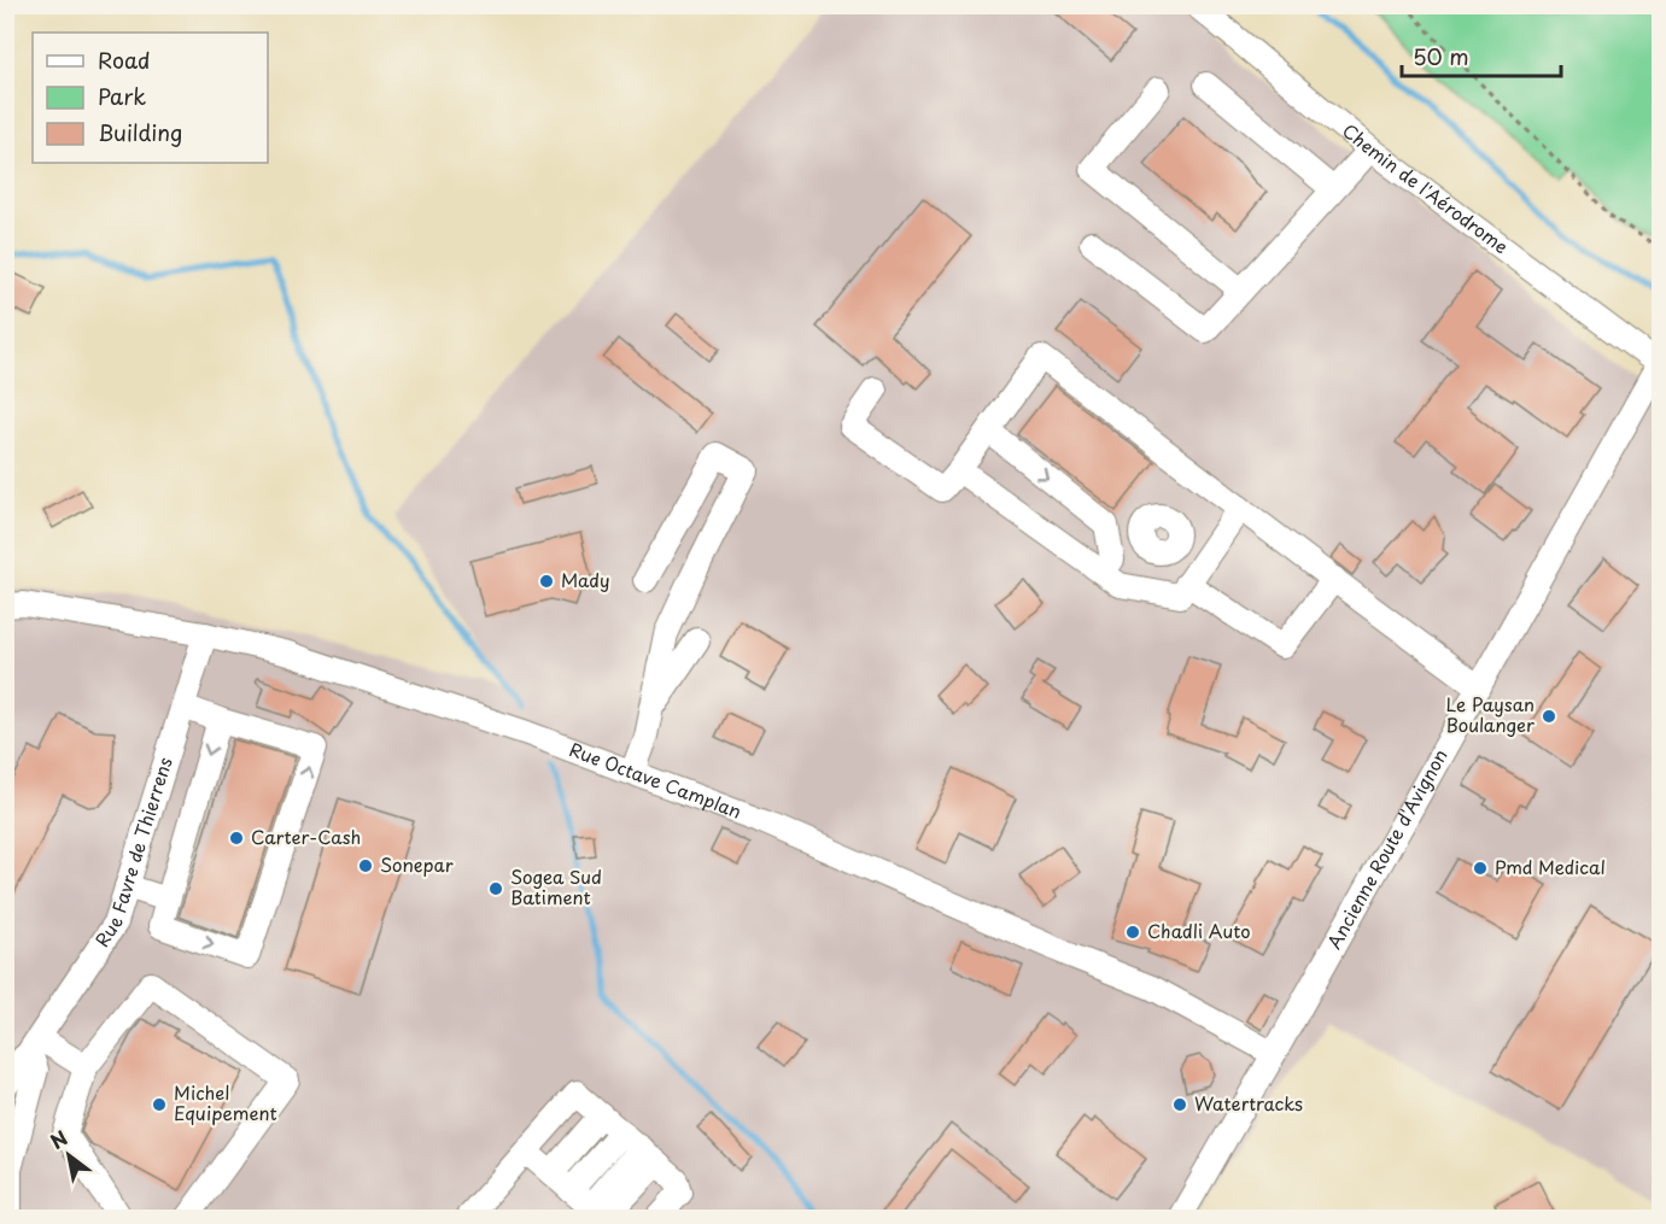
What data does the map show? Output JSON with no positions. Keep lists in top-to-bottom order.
{
  "streets": {
    "street": [
      "Chemin de l'Aérodrome",
      "Rue Octave Camplan",
      "Ancienne Route d'Avignon",
      "Rue Favre de Thierrens"
    ]
  },
  "crossings": [
    ["Chemin de l'Aérodrome", "Ancienne Route d'Avignon"],
    ["Rue Octave Camplan", "Ancienne Route d'Avignon"],
    ["Rue Octave Camplan", "Rue Favre de Thierrens"]
  ],
  "places": [
    "Mady",
    "Le Paysan Boulanger",
    "Carter-Cash",
    "Sonepar",
    "Pmd Medical",
    "Sogea Sud Batiment",
    "Chadli Auto",
    "Michel Equipement",
    "Watertracks"
  ],
  "legend": ["Road", "Park", "Building"],
  "scale_bar": "50 m",
  "north": "top left"
}
